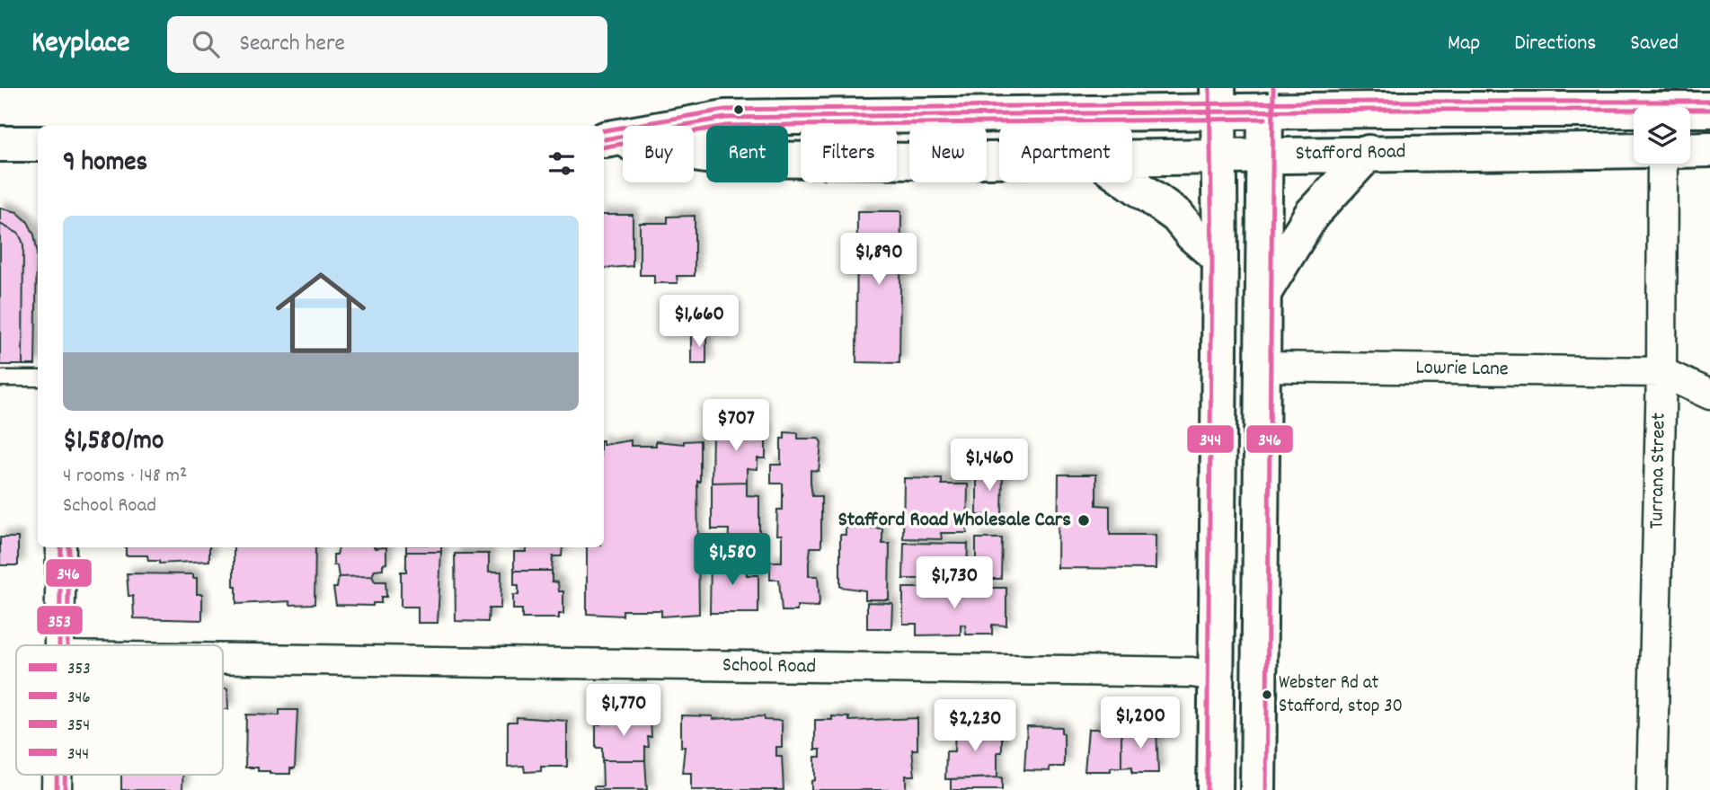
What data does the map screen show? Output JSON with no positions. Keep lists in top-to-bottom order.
{
  "streets": {
    "main road": ["Stafford Road"],
    "street": ["Lowrie Lane", "Turrana Street", "School Road"]
  },
  "crossings": [
    ["Lowrie Lane", "Turrana Street"]
  ],
  "places": ["Stafford Road Wholesale Cars", "Webster Rd at Stafford, stop 30"],
  "lines": [
    "transit line 346",
    "transit line 344",
    "transit line 354",
    "transit line 353"
  ],
  "legend": [
    "353",
    "346",
    "354",
    "344"
  ],
  "page": {
    "header": "Keyplace",
    "search": "Search here",
    "nav": ["Map", "Directions", "Saved"],
    "chip": [
      "Buy",
      "Rent",
      "Filters",
      "New",
      "Apartment"
    ],
    "heading": "9 homes",
    "list": [
      {
        "name": "$1,580/mo",
        "note": "4 rooms · 148 m² · School Road"
      }
    ],
    "price": [
      "$1,890",
      "$1,660",
      "$707",
      "$1,460",
      "$1,580",
      "$1,730",
      "$1,770",
      "$1,200",
      "$2,230"
    ]
  }
}
